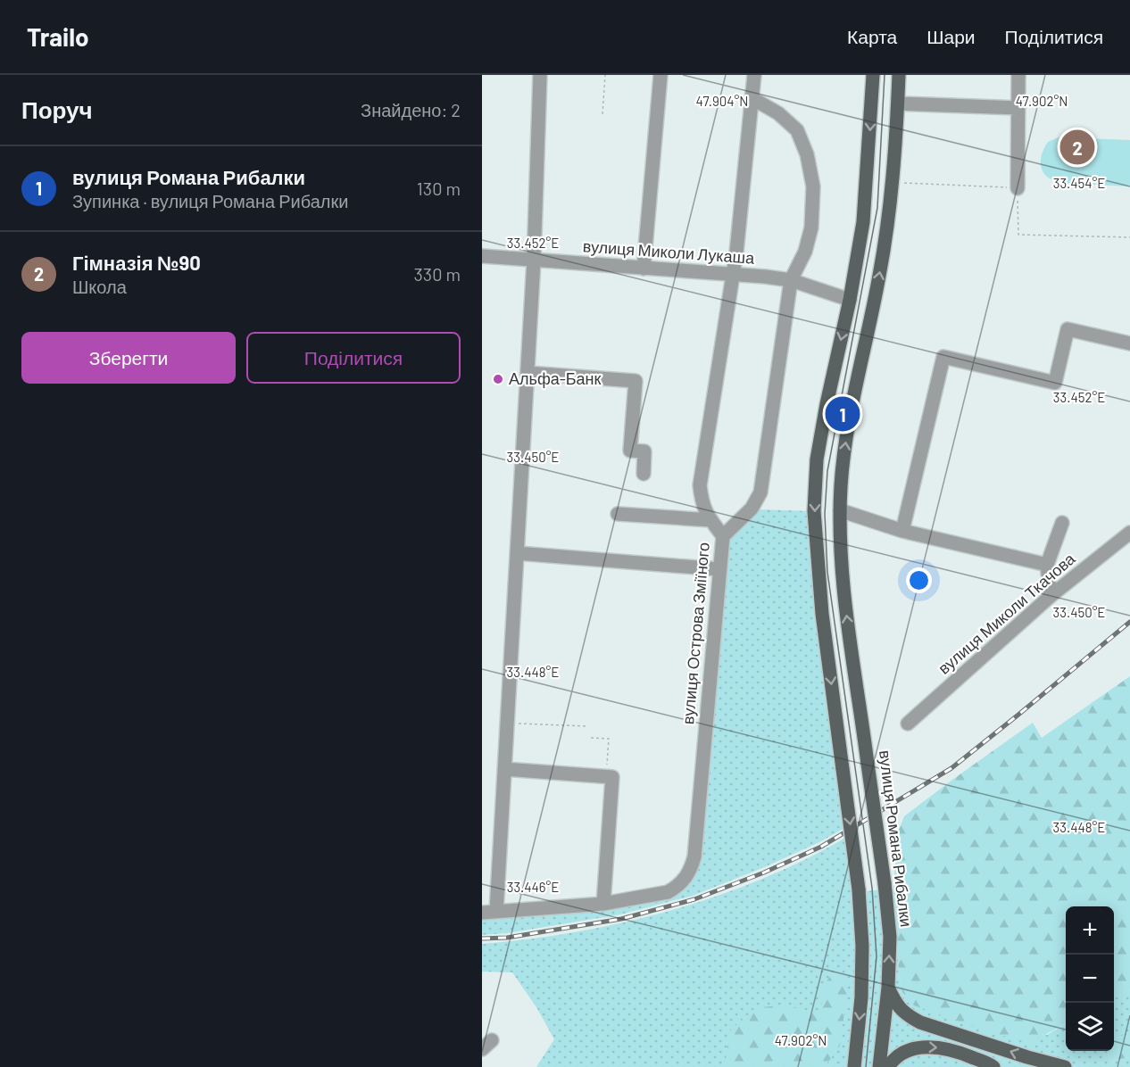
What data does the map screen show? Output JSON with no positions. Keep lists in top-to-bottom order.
{
  "streets": {
    "main road": ["вулиця Романа Рибалки"],
    "street": ["вулиця Миколи Лукаша", "вулиця Миколи Ткачова", "вулиця Острова Зміїного"]
  },
  "crossings": [
    ["вулиця Миколи Лукаша", "вулиця Острова Зміїного"]
  ],
  "places": ["Альфа-Банк"],
  "page": {
    "header": "Trailo",
    "nav": ["Карта", "Шари", "Поділитися"],
    "heading": ["Поруч", "Знайдено: 2"],
    "pins": ["2", "1"],
    "list": [
      {
        "mark": "1",
        "name": "вулиця Романа Рибалки",
        "note": "Зупинка · вулиця Романа Рибалки",
        "value": "130 m"
      },
      {
        "mark": "2",
        "name": "Гімназія №90",
        "note": "Школа",
        "value": "330 m"
      }
    ],
    "buttons": ["Зберегти", "Поділитися"],
    "map_buttons": ["+", "−"]
  },
  "coordinates": [
    "47.904°N",
    "47.902°N",
    "33.454°E",
    "33.452°E",
    "33.450°E",
    "33.448°E",
    "33.446°E"
  ]
}
